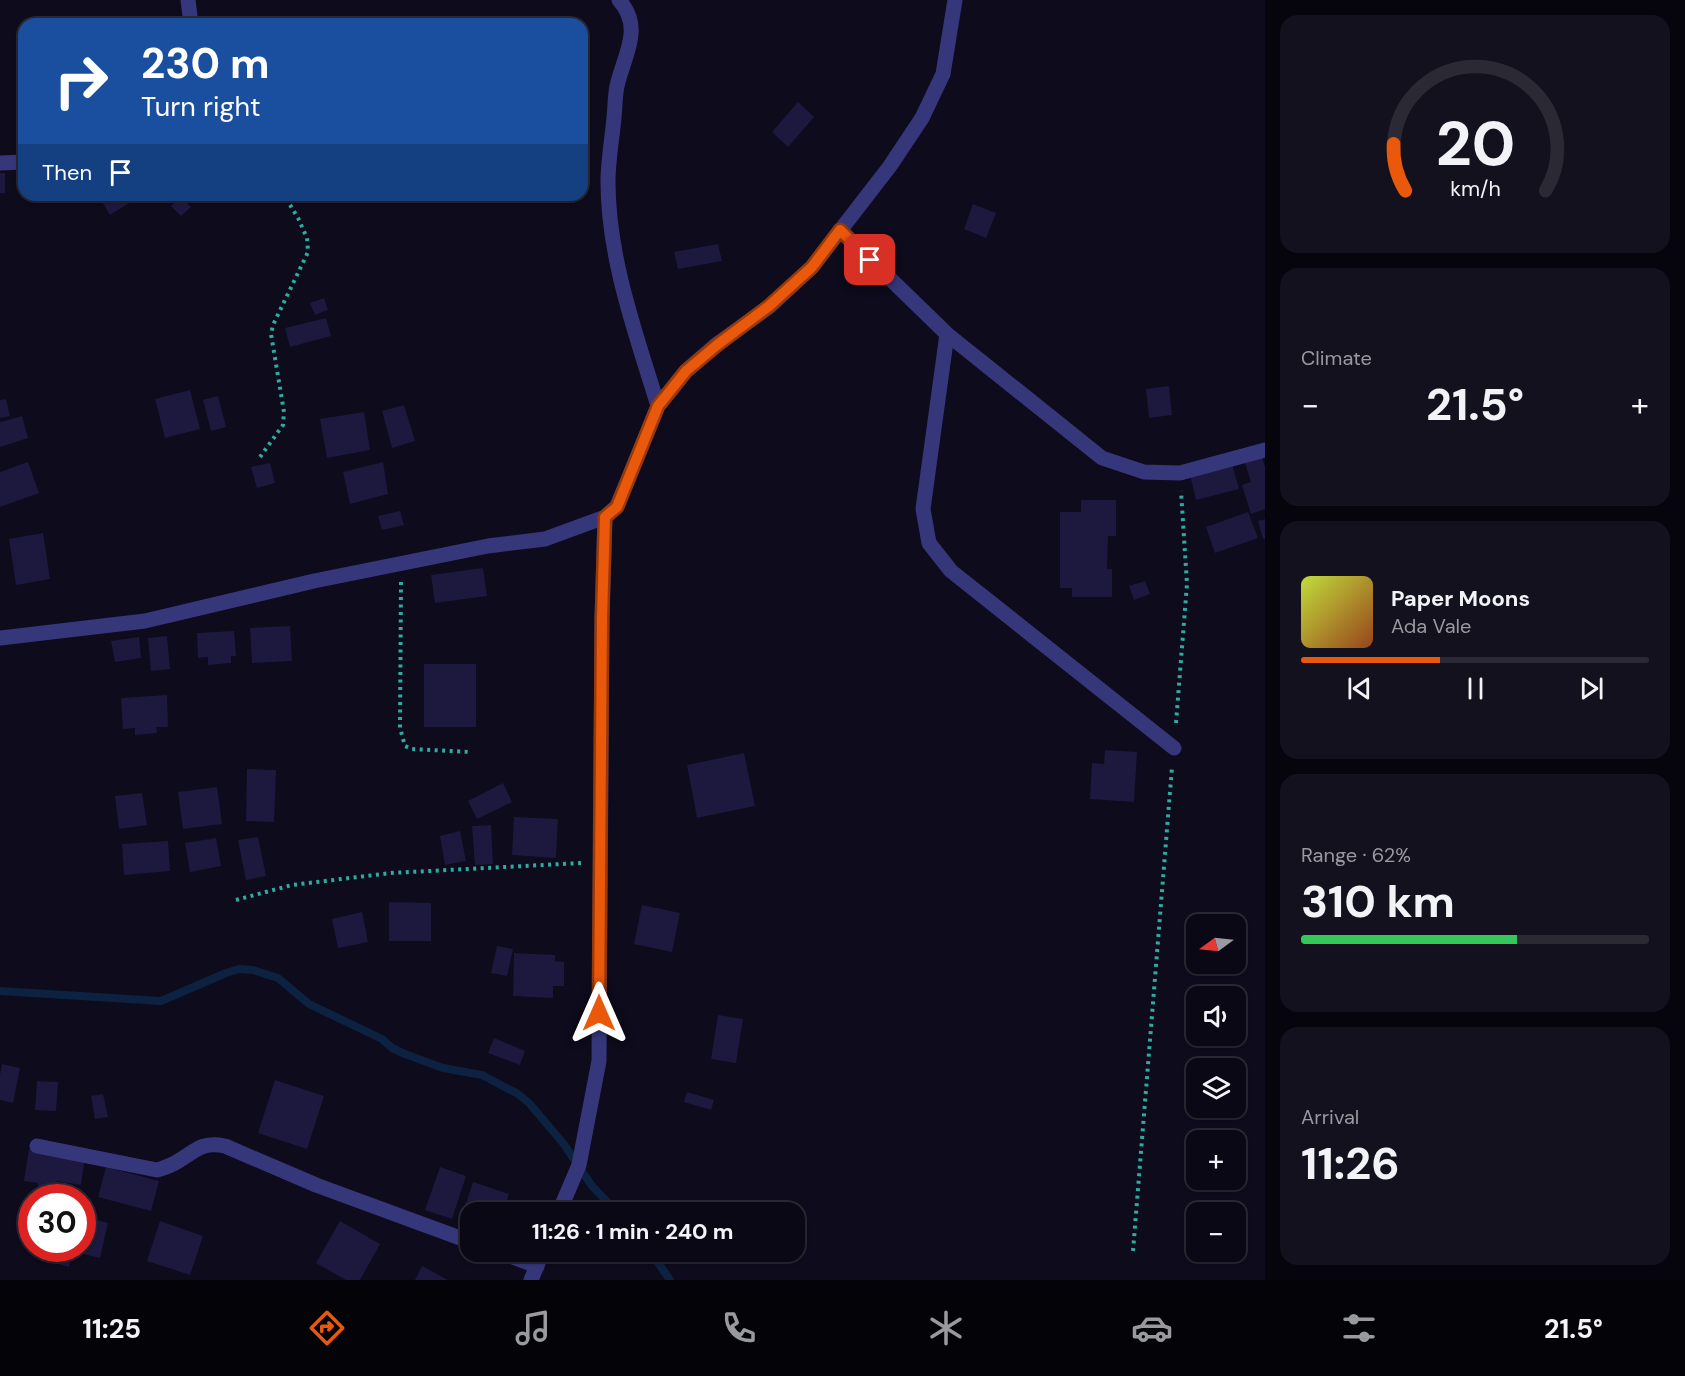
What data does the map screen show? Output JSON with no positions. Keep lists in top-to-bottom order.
{
  "north": "left",
  "page": {
    "turn": ["230 m", "Turn right"],
    "then": "Then",
    "tile": [
      "Climate",
      ["Range · 62%", "310 km"],
      ["Arrival", "11:26"]
    ],
    "heat": ["−", "21.5°", "+"],
    "song": ["Paper Moons", "Ada Vale"],
    "map_buttons": ["+", "−"],
    "limit": "30",
    "trip": "11:26 · 1 min · 240 m",
    "tabs": ["11:25", "21.5°"],
    "gauge": ["20", "km/h"]
  }
}
